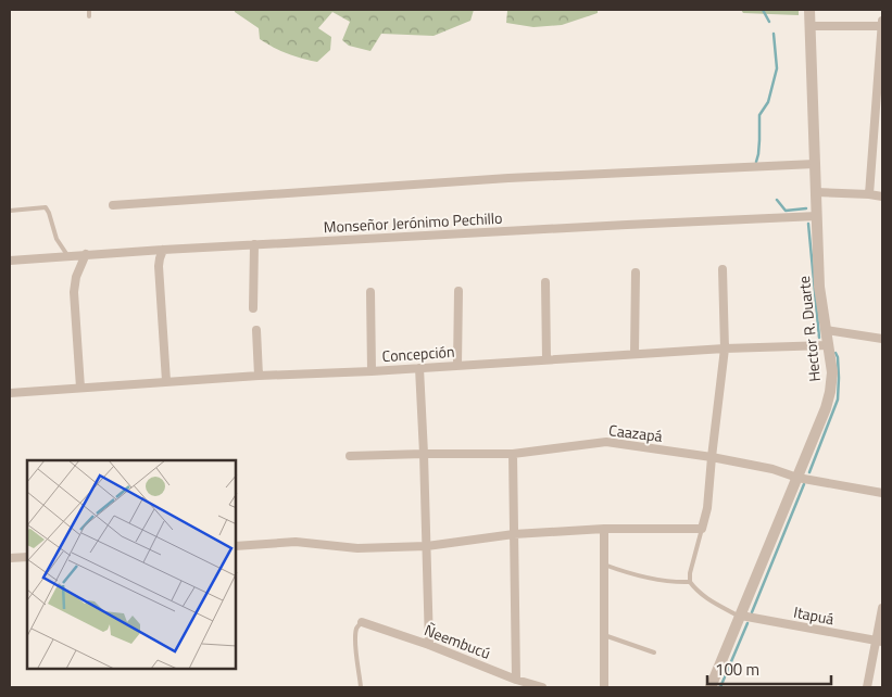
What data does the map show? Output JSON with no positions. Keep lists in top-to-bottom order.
{
  "streets": {
    "street": [
      "Monseñor Jerónimo Pechillo",
      "Hector R. Duarte",
      "Concepción",
      "Caazapá",
      "Itapuá",
      "Ñeembucú"
    ]
  },
  "crossings": [
    ["Monseñor Jerónimo Pechillo", "Hector R. Duarte"],
    ["Hector R. Duarte", "Concepción"],
    ["Hector R. Duarte", "Caazapá"],
    ["Hector R. Duarte", "Itapuá"]
  ],
  "scale_bar": "100 m"
}
